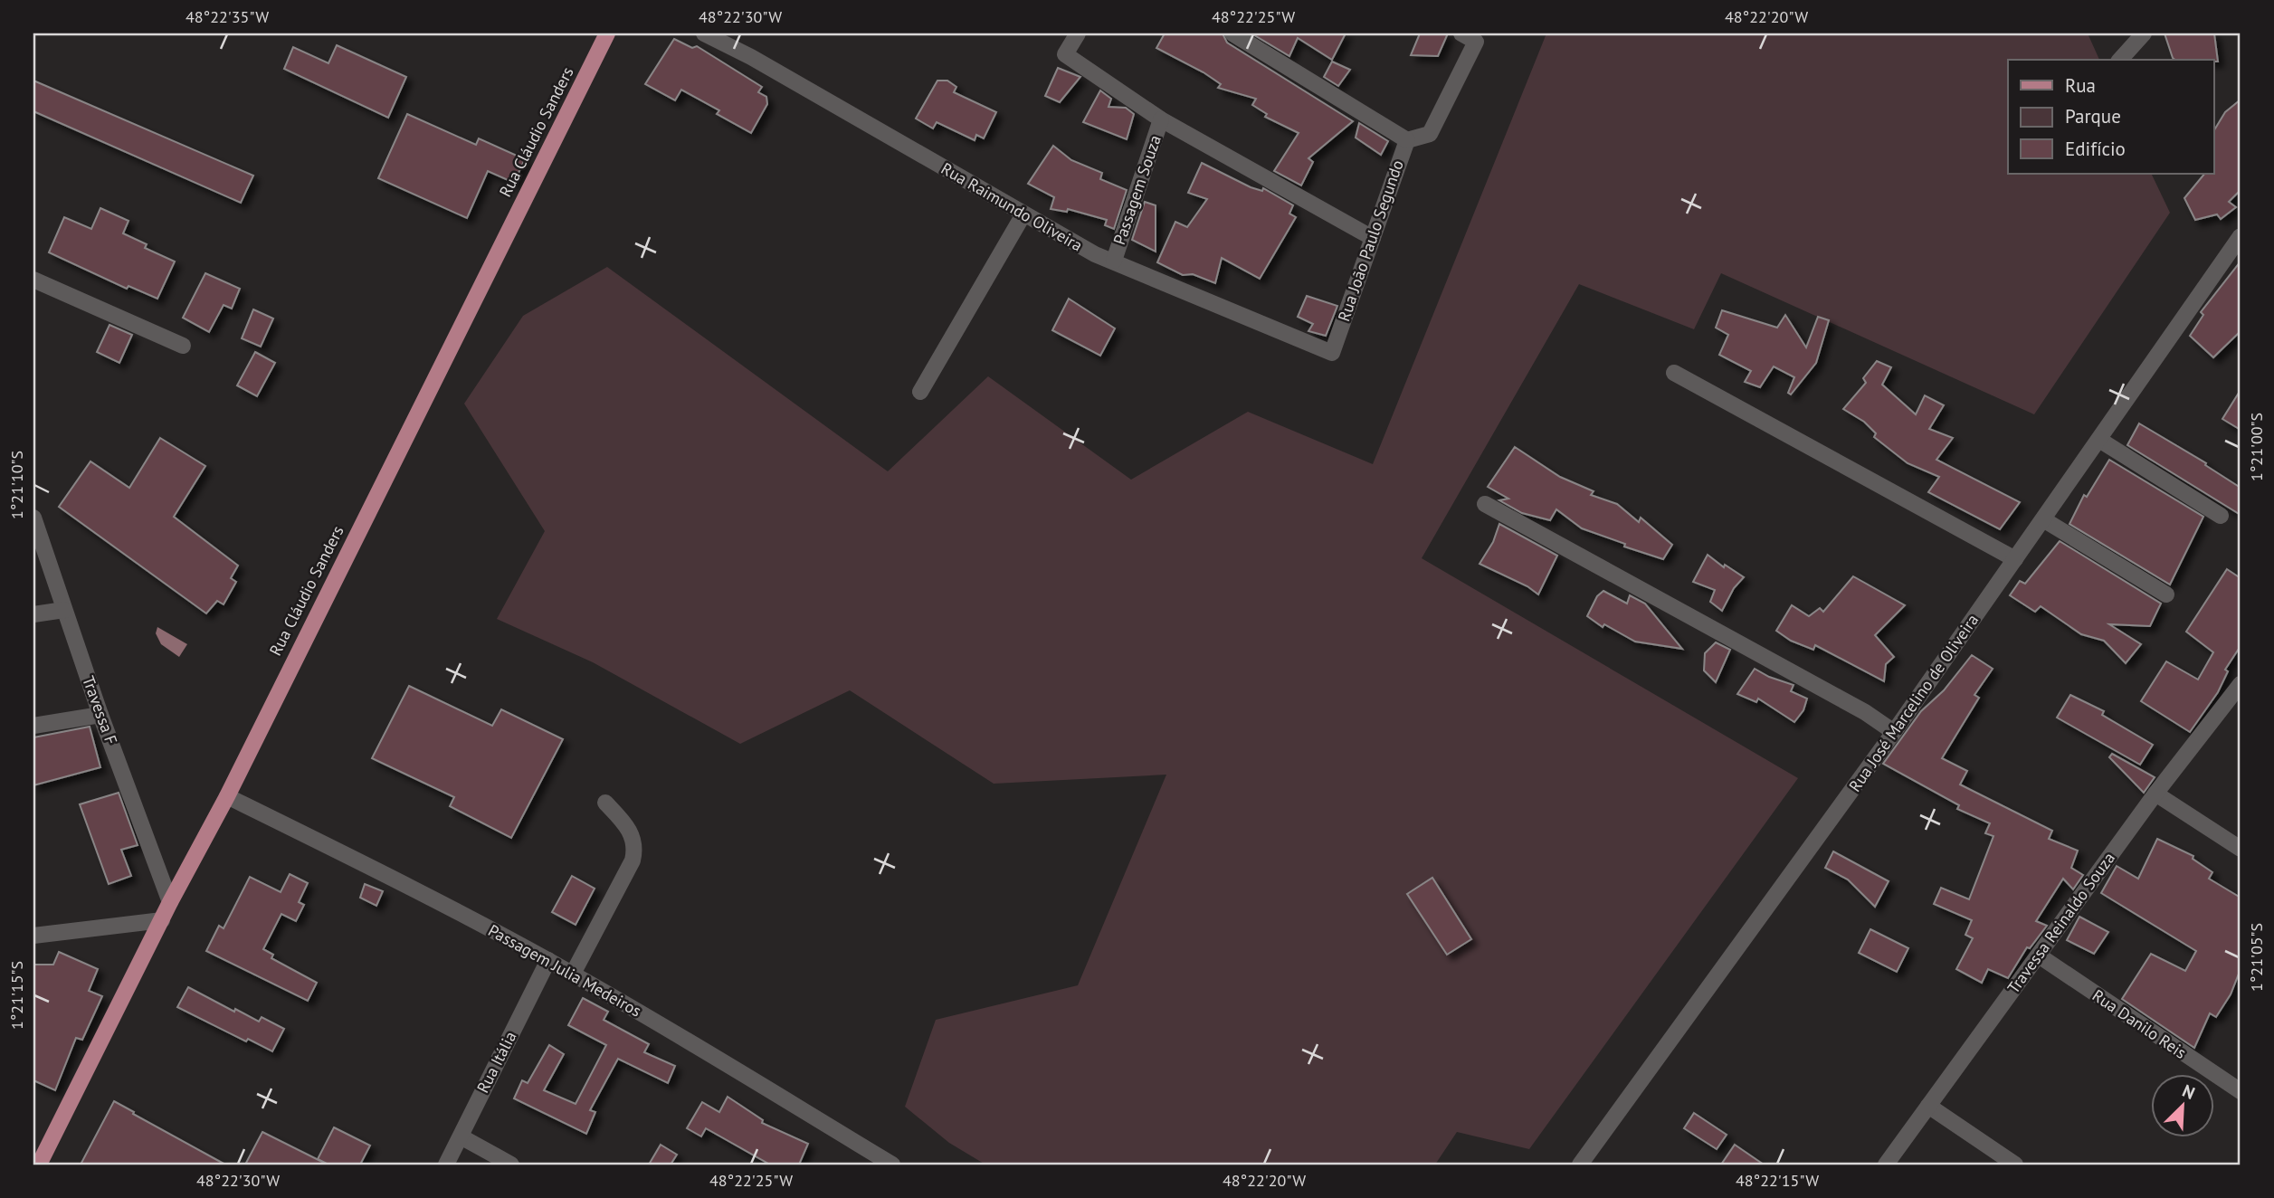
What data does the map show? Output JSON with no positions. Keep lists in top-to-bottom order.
{
  "streets": {
    "main road": ["Rua Cláudio Sanders"],
    "street": [
      "Passagem Souza",
      "Rua Raimundo Oliveira",
      "Rua João Paulo Segundo",
      "Rua José Marcelino de Oliveira",
      "Travessa F",
      "Travessa Reinaldo Souza",
      "Passagem Julia Medeiros",
      "Rua Danilo Reis",
      "Rua Itália"
    ]
  },
  "crossings": [
    ["Rua Cláudio Sanders", "Travessa F"],
    ["Rua Cláudio Sanders", "Passagem Julia Medeiros"],
    ["Passagem Souza", "Rua Raimundo Oliveira"],
    ["Rua Raimundo Oliveira", "Rua João Paulo Segundo"],
    ["Travessa Reinaldo Souza", "Rua Danilo Reis"],
    ["Passagem Julia Medeiros", "Rua Itália"]
  ],
  "legend": ["Rua", "Parque", "Edifício"],
  "north": "top right",
  "coordinates": [
    "48°22'35\"W",
    "48°22'30\"W",
    "48°22'25\"W",
    "48°22'20\"W",
    "1°21'00\"S",
    "1°21'10\"S",
    "1°21'05\"S",
    "1°21'15\"S",
    "48°22'15\"W"
  ]
}
